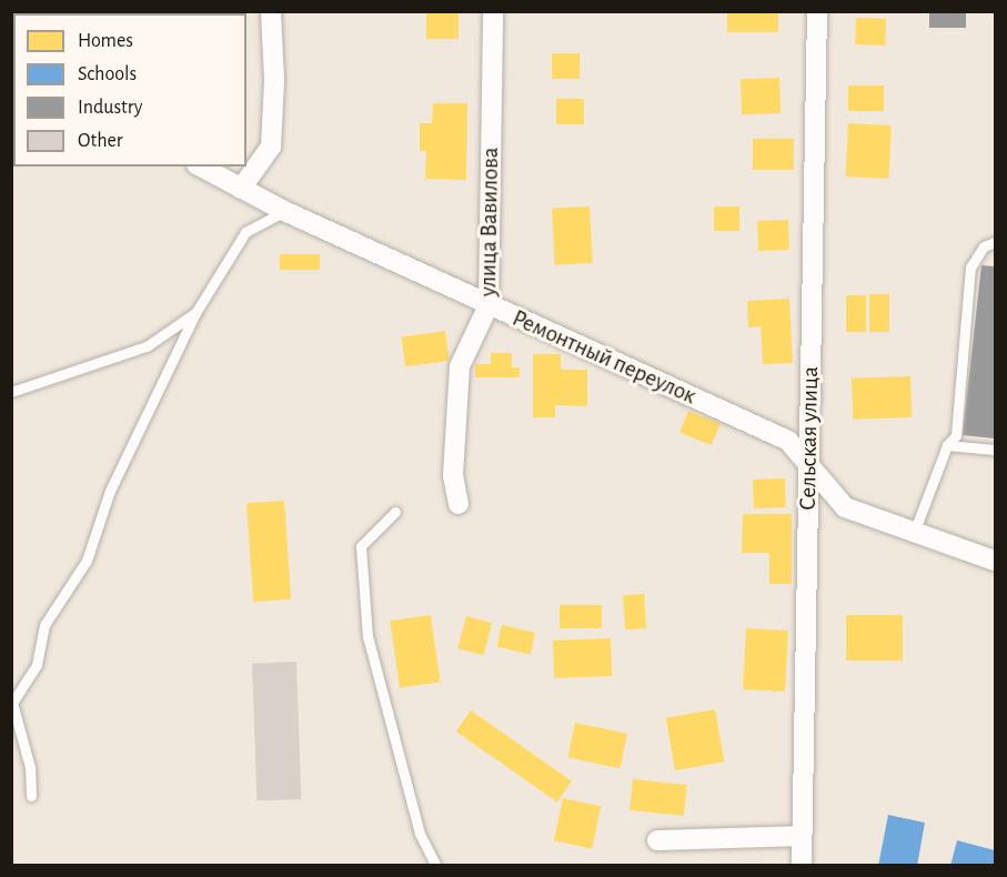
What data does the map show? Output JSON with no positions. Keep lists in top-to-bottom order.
{
  "streets": {
    "street": ["улица Вавилова", "Ремонтный переулок", "Сельская улица"]
  },
  "crossings": [
    ["улица Вавилова", "Ремонтный переулок"],
    ["Ремонтный переулок", "Сельская улица"]
  ],
  "legend": [
    "Homes",
    "Schools",
    "Industry",
    "Other"
  ]
}
